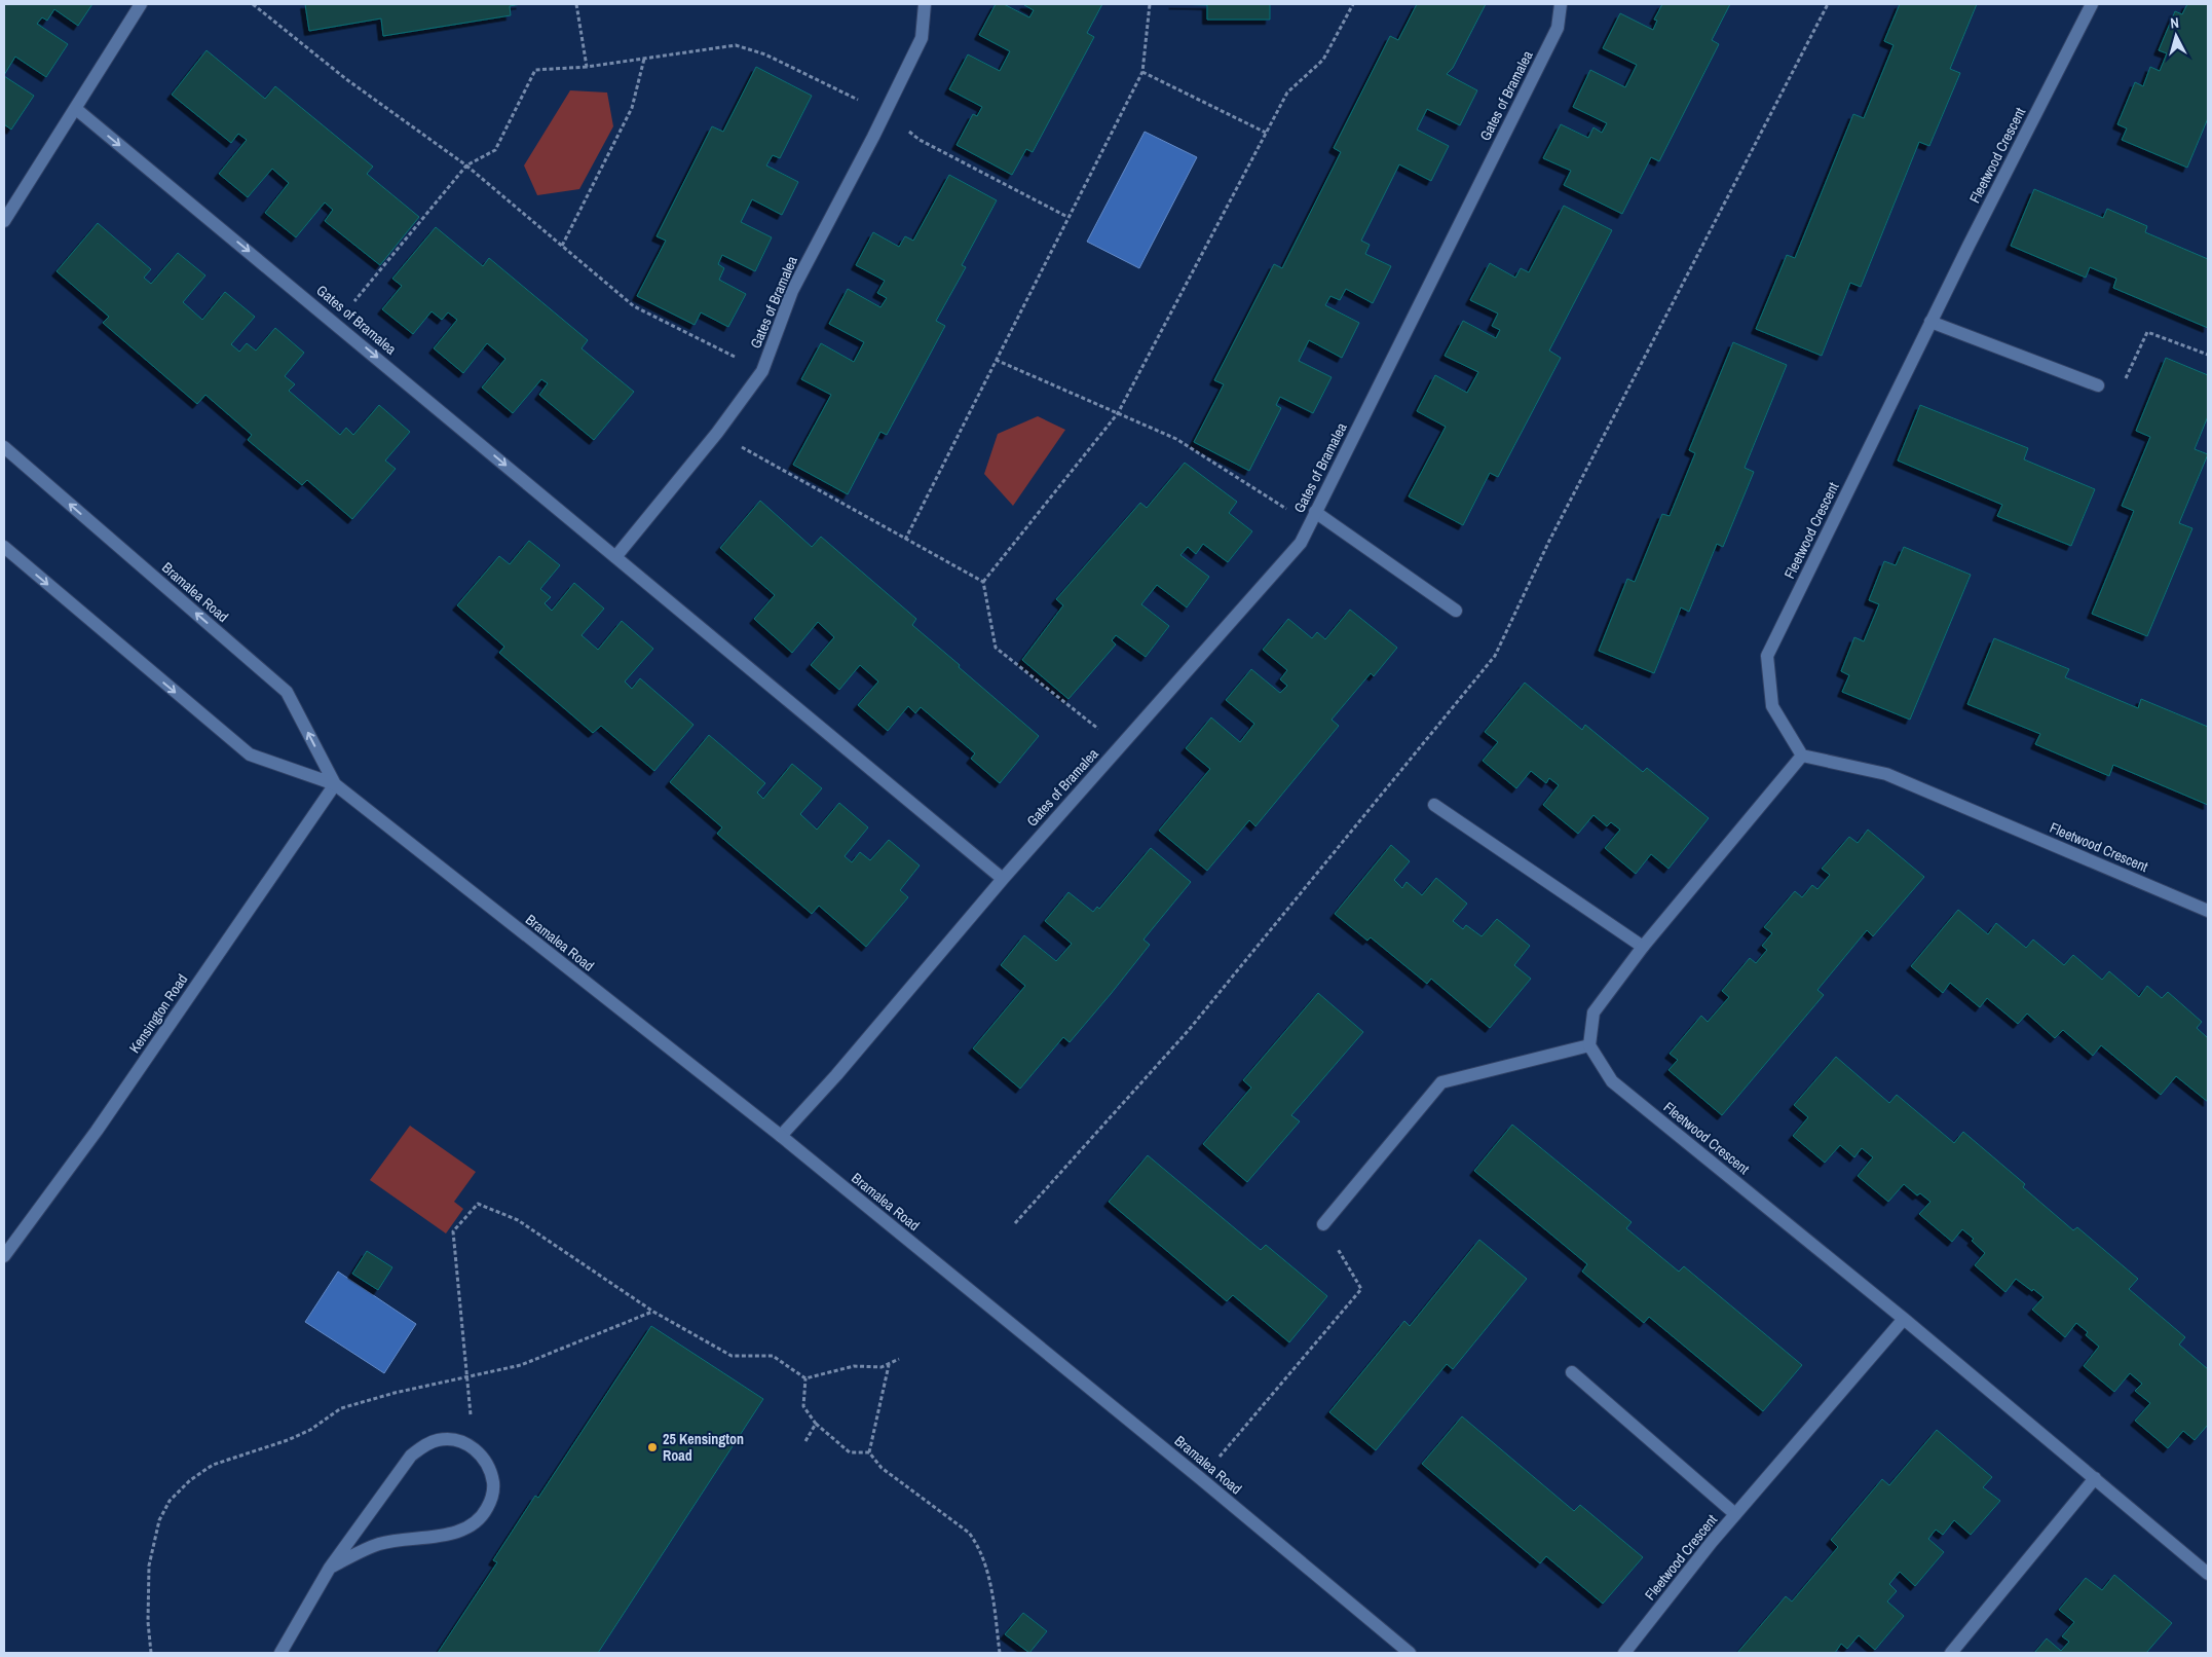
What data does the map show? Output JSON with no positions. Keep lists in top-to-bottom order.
{
  "streets": {
    "street": [
      "Gates of Bramalea",
      "Fleetwood Crescent",
      "Bramalea Road",
      "Kensington Road"
    ]
  },
  "crossings": [
    ["Gates of Bramalea", "Bramalea Road"],
    ["Bramalea Road", "Kensington Road"]
  ],
  "places": ["25 Kensington Road"],
  "north": "top"
}
